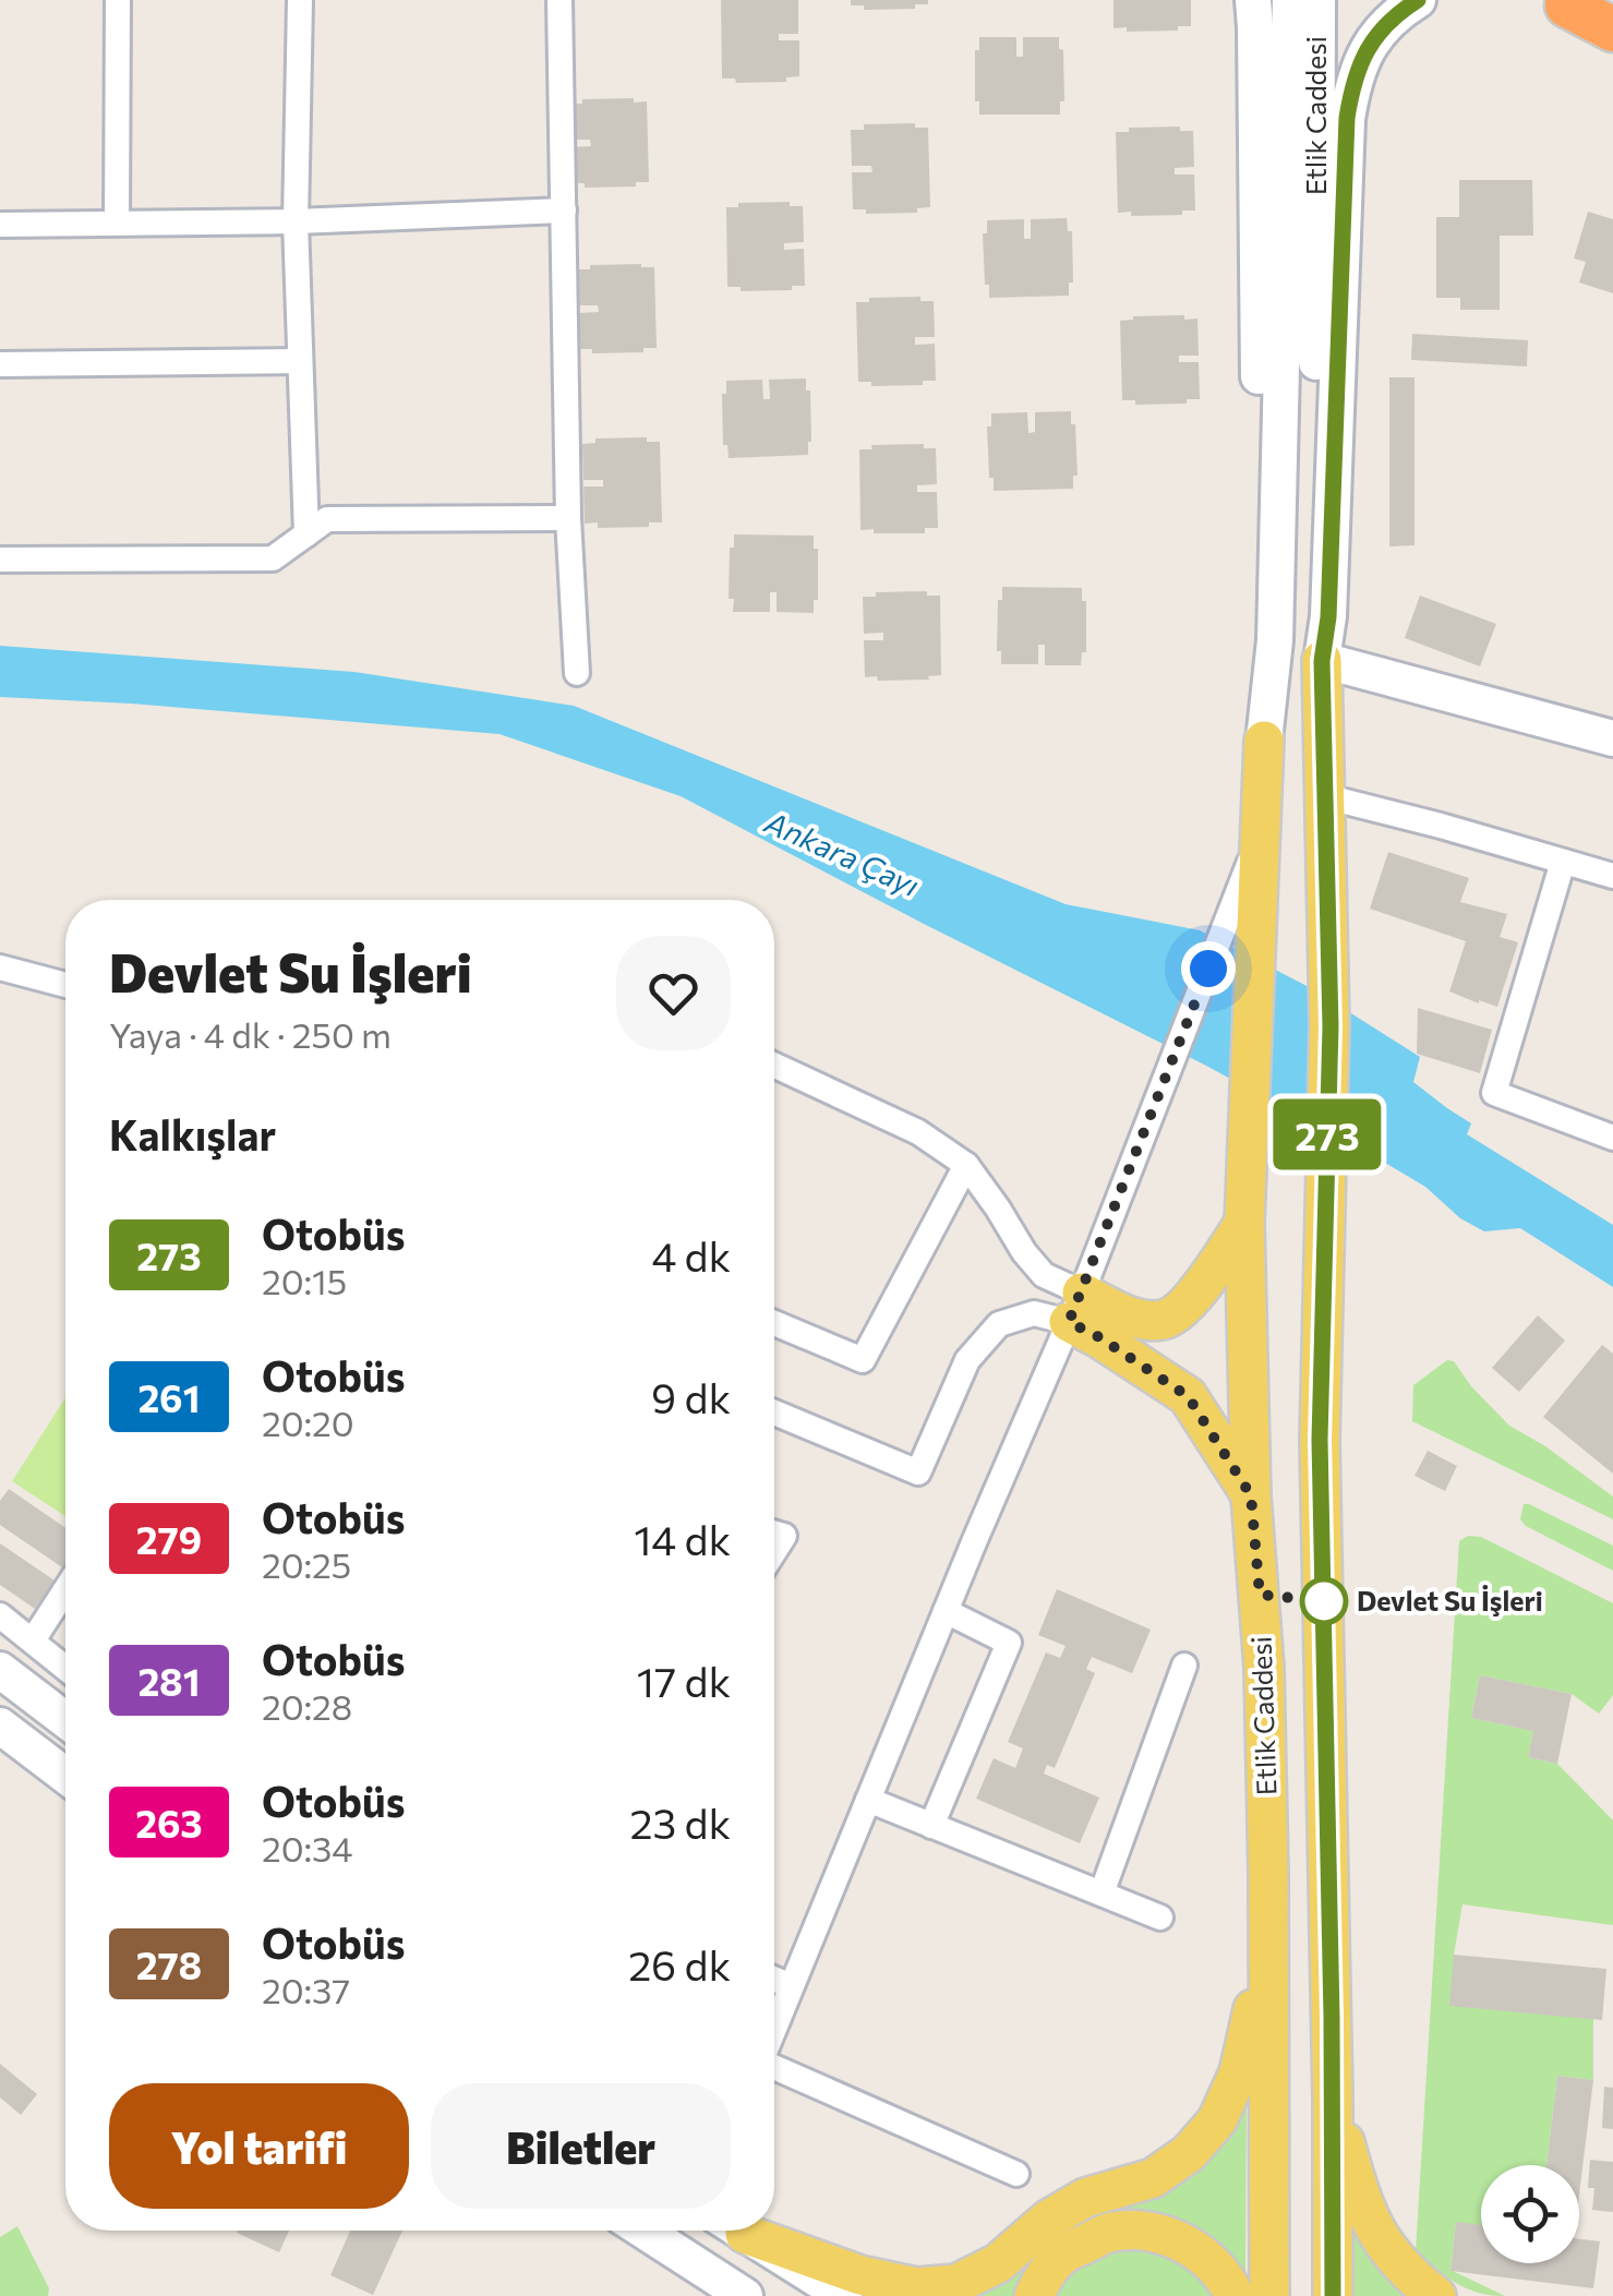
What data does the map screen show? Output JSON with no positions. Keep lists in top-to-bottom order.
{
  "streets": {
    "main road": ["Etlik Caddesi"]
  },
  "water": ["Ankara Çayı"],
  "places": ["Devlet Su İşleri"],
  "lines": ["bus line 273"],
  "page": {
    "on_map": "273",
    "heading": [
      ["Devlet Su İşleri", "Yaya · 4 dk · 250 m"],
      "Kalkışlar"
    ],
    "list": [
      {
        "mark": "273",
        "name": "Otobüs",
        "note": "20:15",
        "value": "4 dk"
      },
      {
        "mark": "261",
        "name": "Otobüs",
        "note": "20:20",
        "value": "9 dk"
      },
      {
        "mark": "279",
        "name": "Otobüs",
        "note": "20:25",
        "value": "14 dk"
      },
      {
        "mark": "281",
        "name": "Otobüs",
        "note": "20:28",
        "value": "17 dk"
      },
      {
        "mark": "263",
        "name": "Otobüs",
        "note": "20:34",
        "value": "23 dk"
      },
      {
        "mark": "278",
        "name": "Otobüs",
        "note": "20:37",
        "value": "26 dk"
      }
    ],
    "buttons": ["Yol tarifi", "Biletler"]
  }
}
